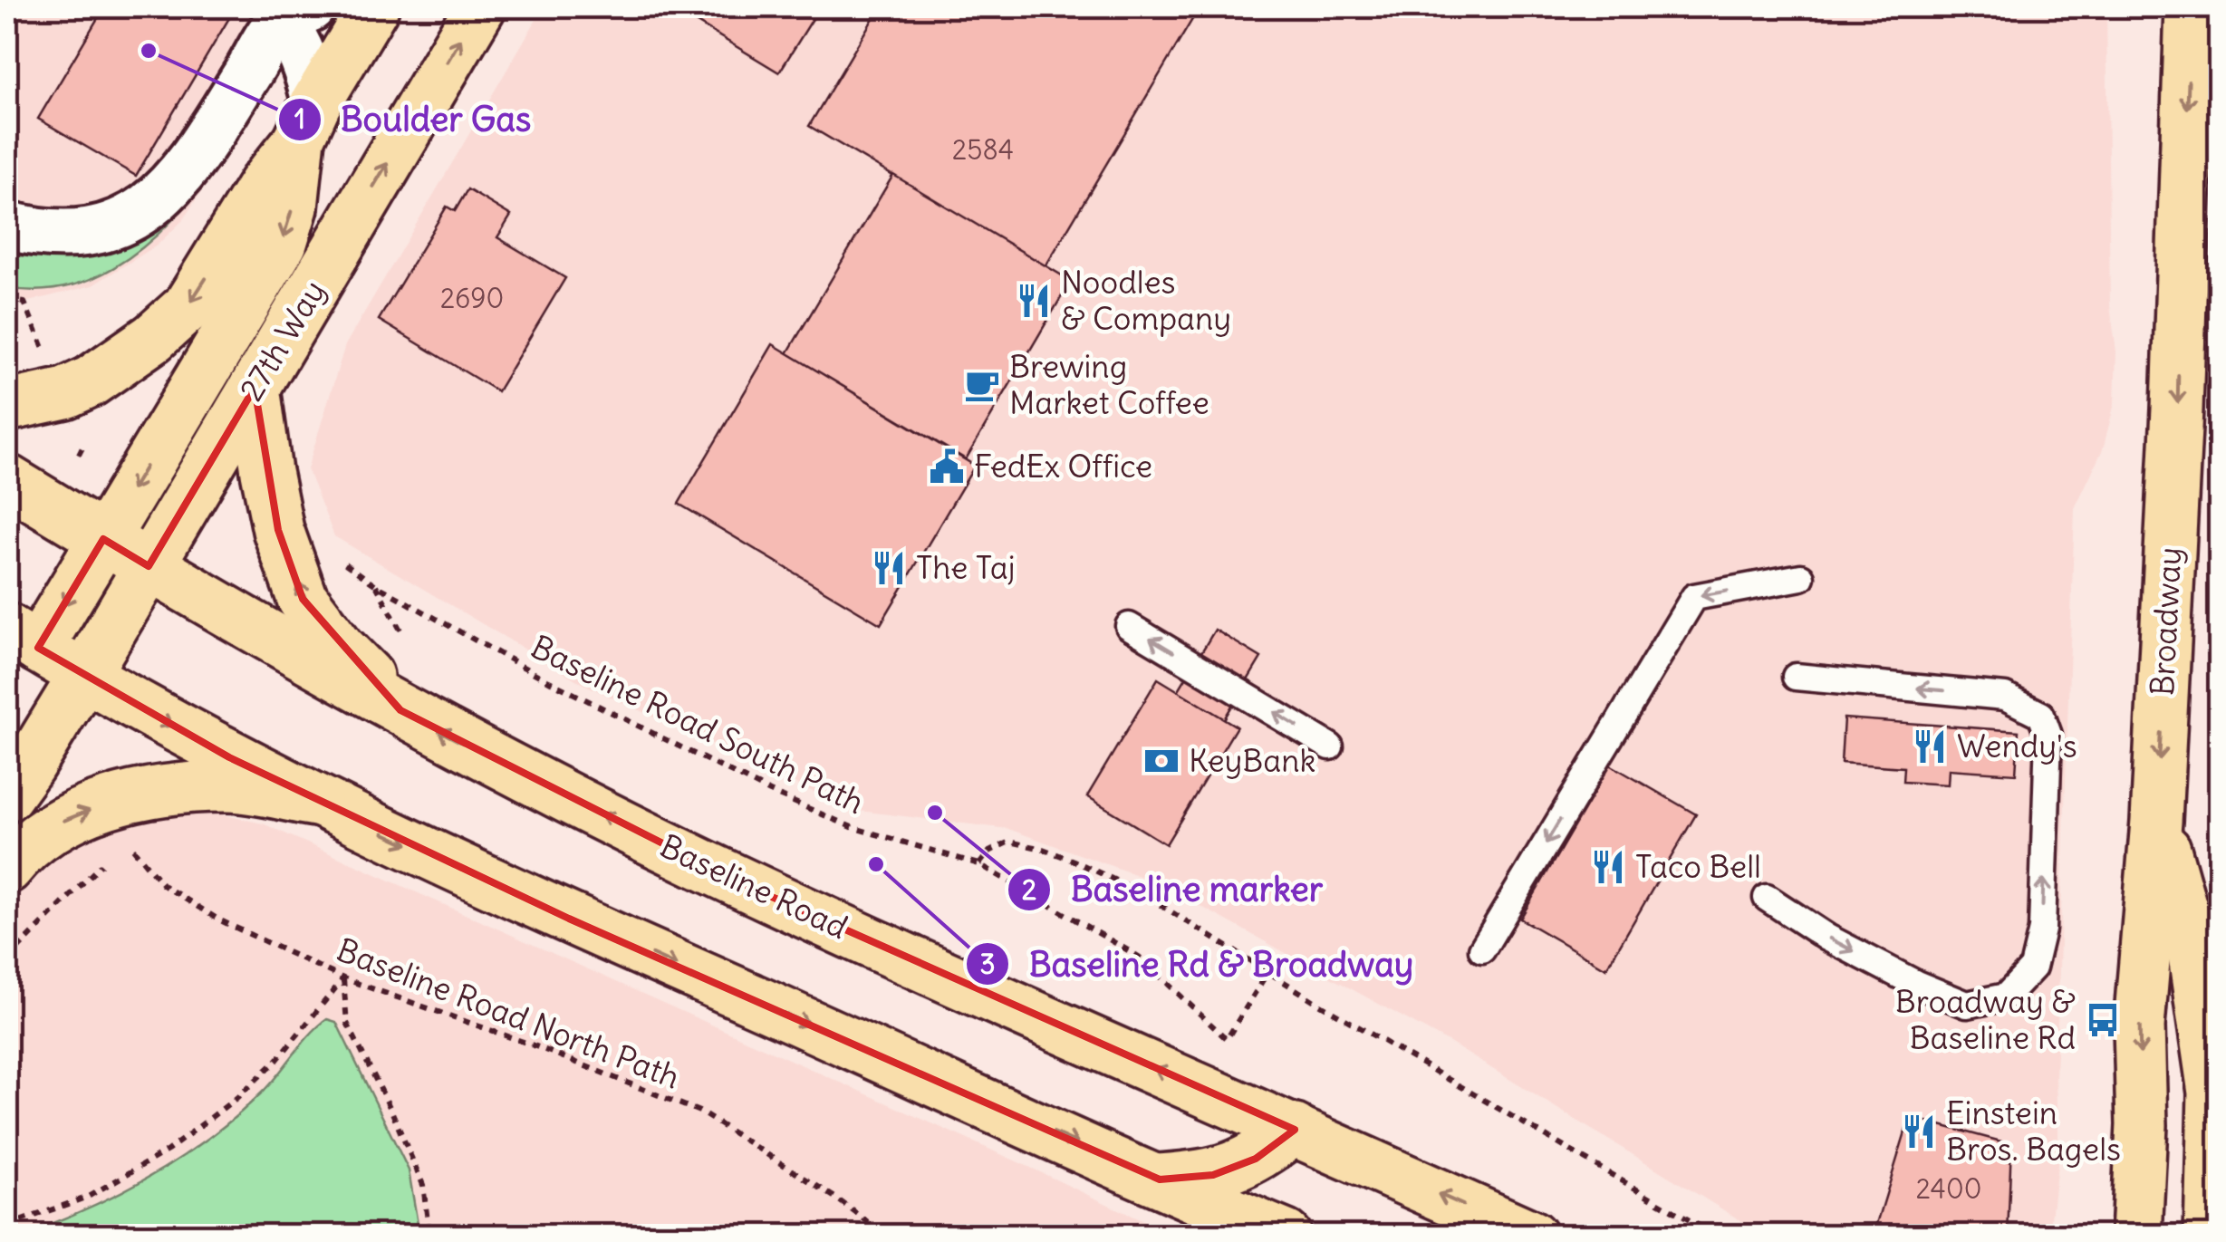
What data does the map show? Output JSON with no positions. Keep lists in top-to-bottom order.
{
  "streets": {
    "main road": ["27th Way", "Broadway", "Baseline Road"],
    "path": ["Baseline Road South Path", "Baseline Road North Path"]
  },
  "crossings": [
    ["27th Way", "Baseline Road"]
  ],
  "places": {
    "other": ["Boulder Gas", "Baseline marker", "Baseline Rd & Broadway"],
    "restaurant": [
      "Noodles & Company",
      "The Taj",
      "Wendy's",
      "Taco Bell",
      "Einstein Bros. Bagels"
    ],
    "cafe": ["Brewing Market Coffee"],
    "public building": ["FedEx Office"],
    "bank": ["KeyBank"],
    "bus stop": ["Broadway & Baseline Rd"]
  },
  "house_numbers": ["2584", "2690", "2400"]
}
